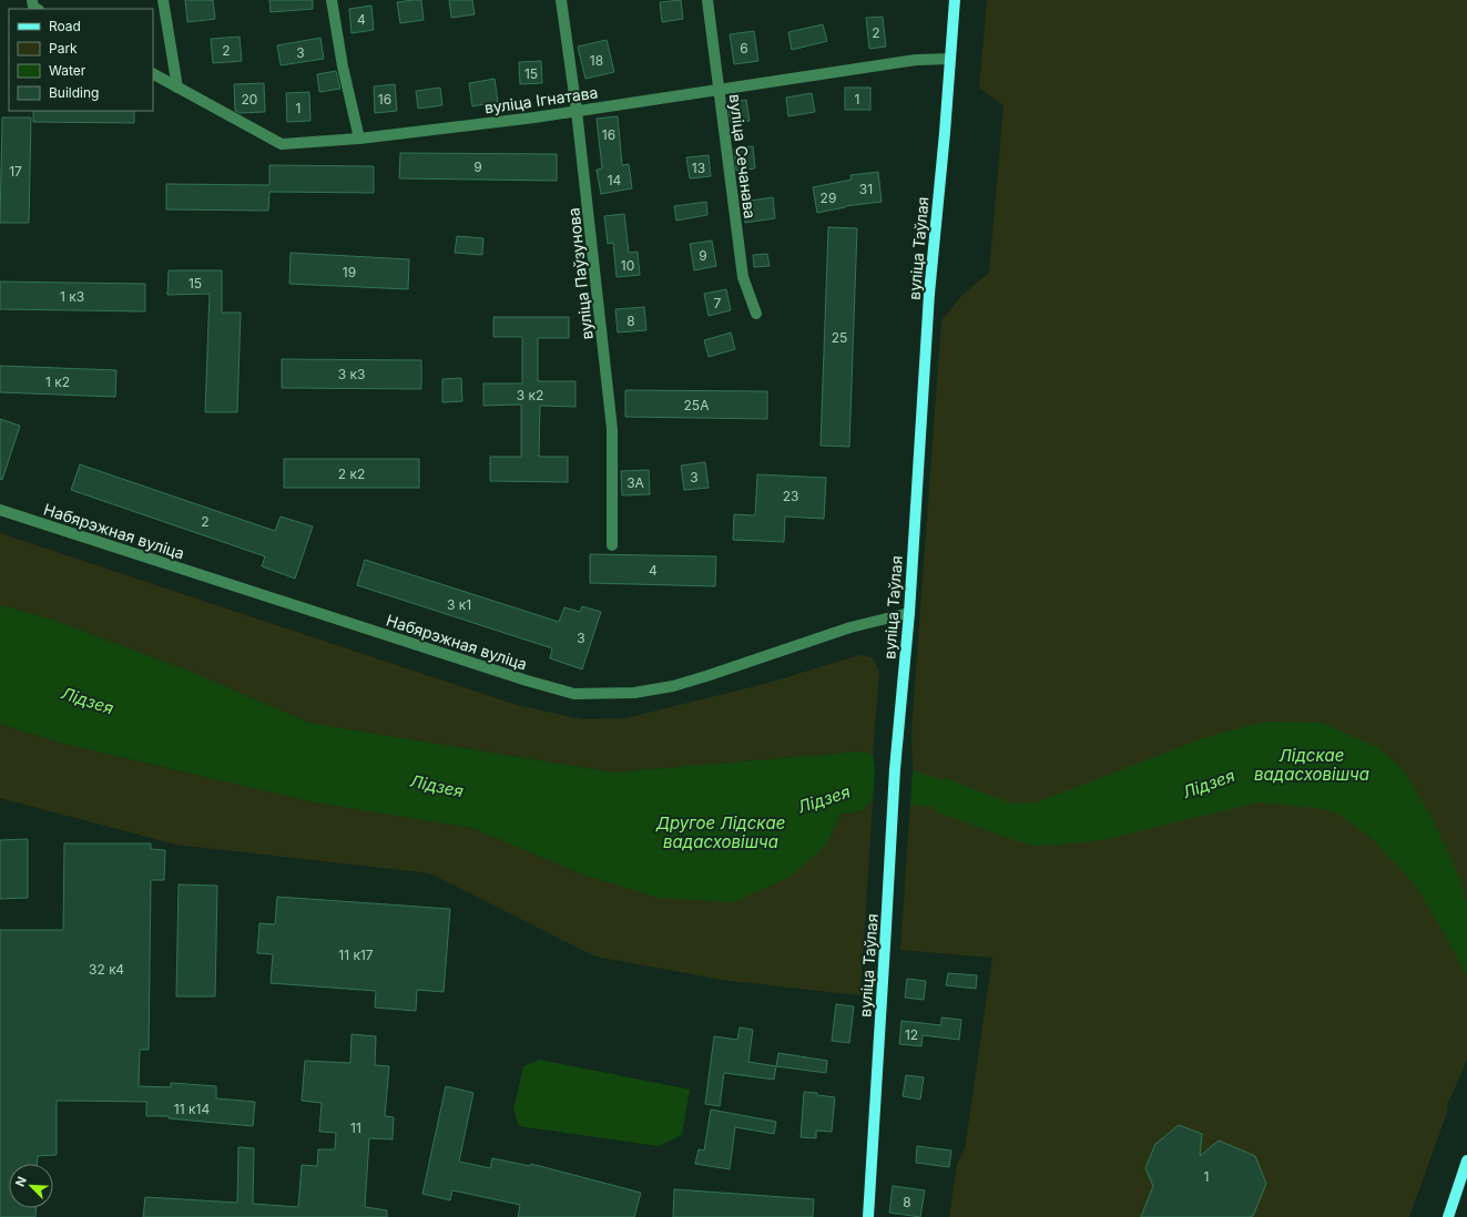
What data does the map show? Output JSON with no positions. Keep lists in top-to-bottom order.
{
  "streets": {
    "main road": ["вуліца Таўлая"],
    "street": [
      "вуліца Ігнатава",
      "вуліца Сечанава",
      "вуліца Паўзунова",
      "Набярэжная вуліца"
    ]
  },
  "crossings": [
    ["вуліца Ігнатава", "вуліца Сечанава"],
    ["вуліца Ігнатава", "вуліца Таўлая"],
    ["вуліца Ігнатава", "вуліца Паўзунова"],
    ["вуліца Таўлая", "Набярэжная вуліца"]
  ],
  "water": ["Лідзея", "Лідскае вадасховішча", "Другое Лідскае вадасховішча"],
  "house_numbers": [
    "4",
    "2",
    "6",
    "2",
    "3",
    "18",
    "15",
    "20",
    "16",
    "1",
    "1",
    "16",
    "9",
    "13",
    "17",
    "14",
    "31",
    "29",
    "9",
    "10",
    "19",
    "15",
    "1 к3",
    "7",
    "8",
    "25",
    "3 к3",
    "1 к2",
    "3 к2",
    "25А",
    "2 к2",
    "3",
    "3А",
    "23",
    "2",
    "4",
    "3 к1",
    "3",
    "11 к17",
    "32 к4",
    "12",
    "11 к14",
    "11",
    "1",
    "8"
  ],
  "legend": [
    "Road",
    "Park",
    "Water",
    "Building"
  ],
  "north": "top left"
}
